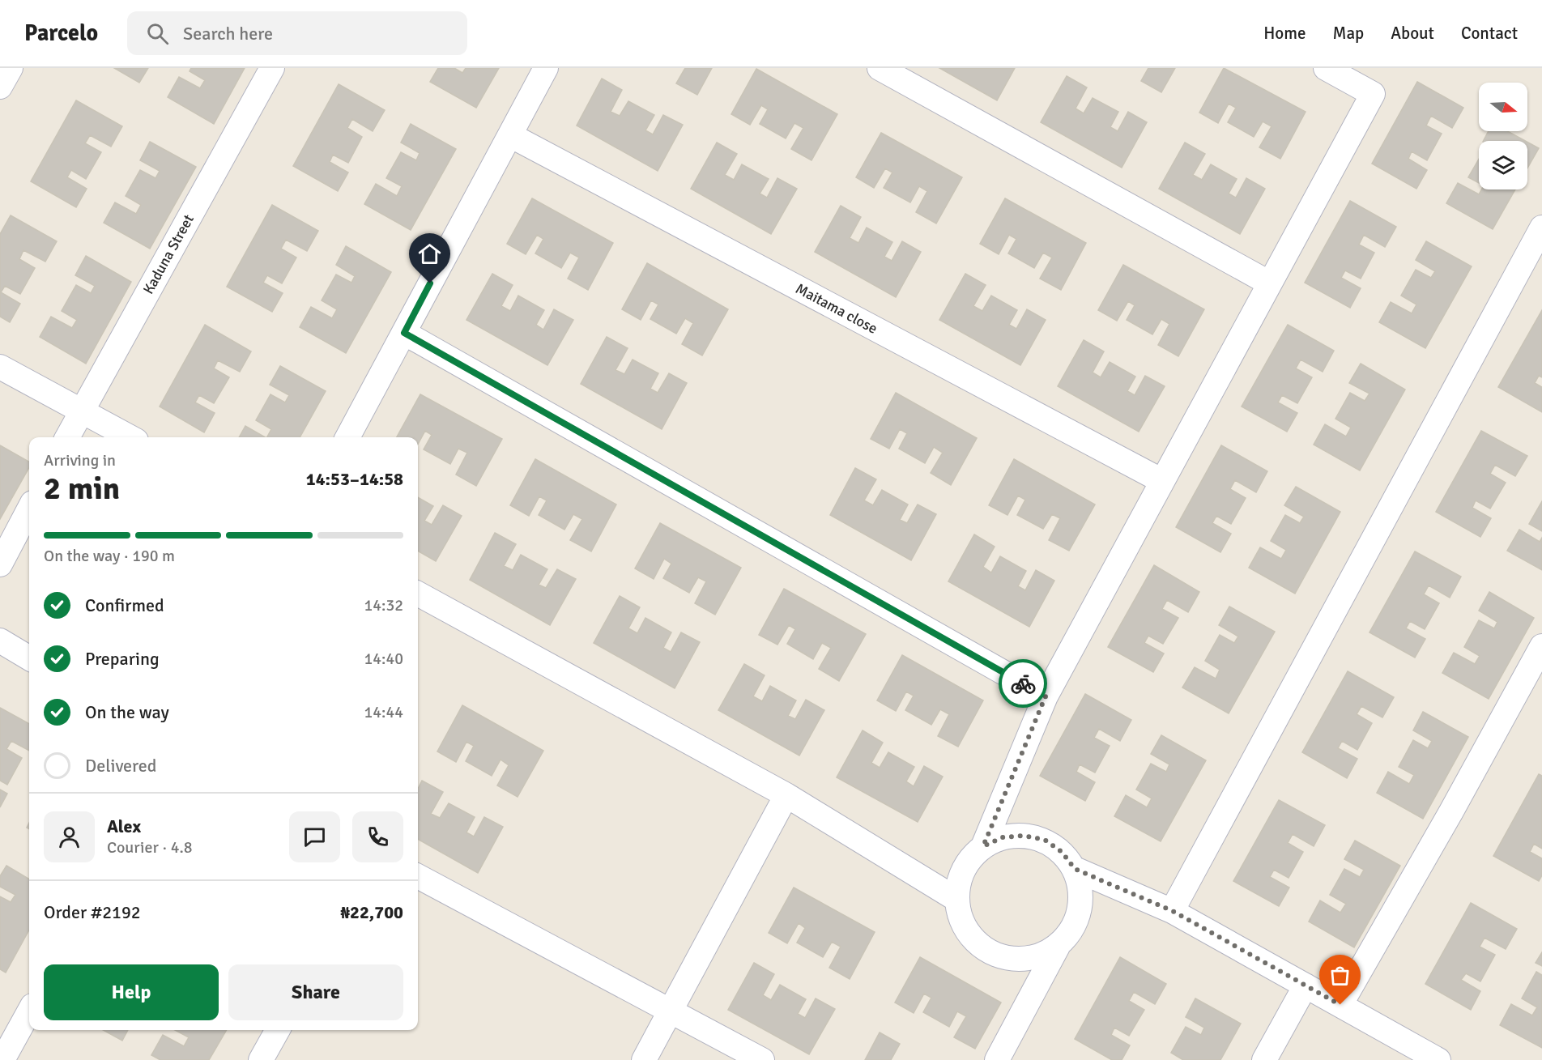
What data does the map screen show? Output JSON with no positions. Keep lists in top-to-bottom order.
{
  "streets": {
    "street": ["Kaduna Street", "Maitama close"]
  },
  "north": "right",
  "page": {
    "header": "Parcelo",
    "search": "Search here",
    "nav": [
      "Home",
      "Map",
      "About",
      "Contact"
    ],
    "heading": ["2 min", "Arriving in", "14:53–14:58"],
    "panel": [
      "Alex",
      "Courier · 4.8",
      "Order #2192",
      "₦22,700"
    ],
    "bar": "On the way · 190 m",
    "list": [
      ["Confirmed", "14:32"],
      ["Preparing", "14:40"],
      ["On the way", "14:44"],
      "Delivered"
    ],
    "buttons": ["Help", "Share"]
  }
}
